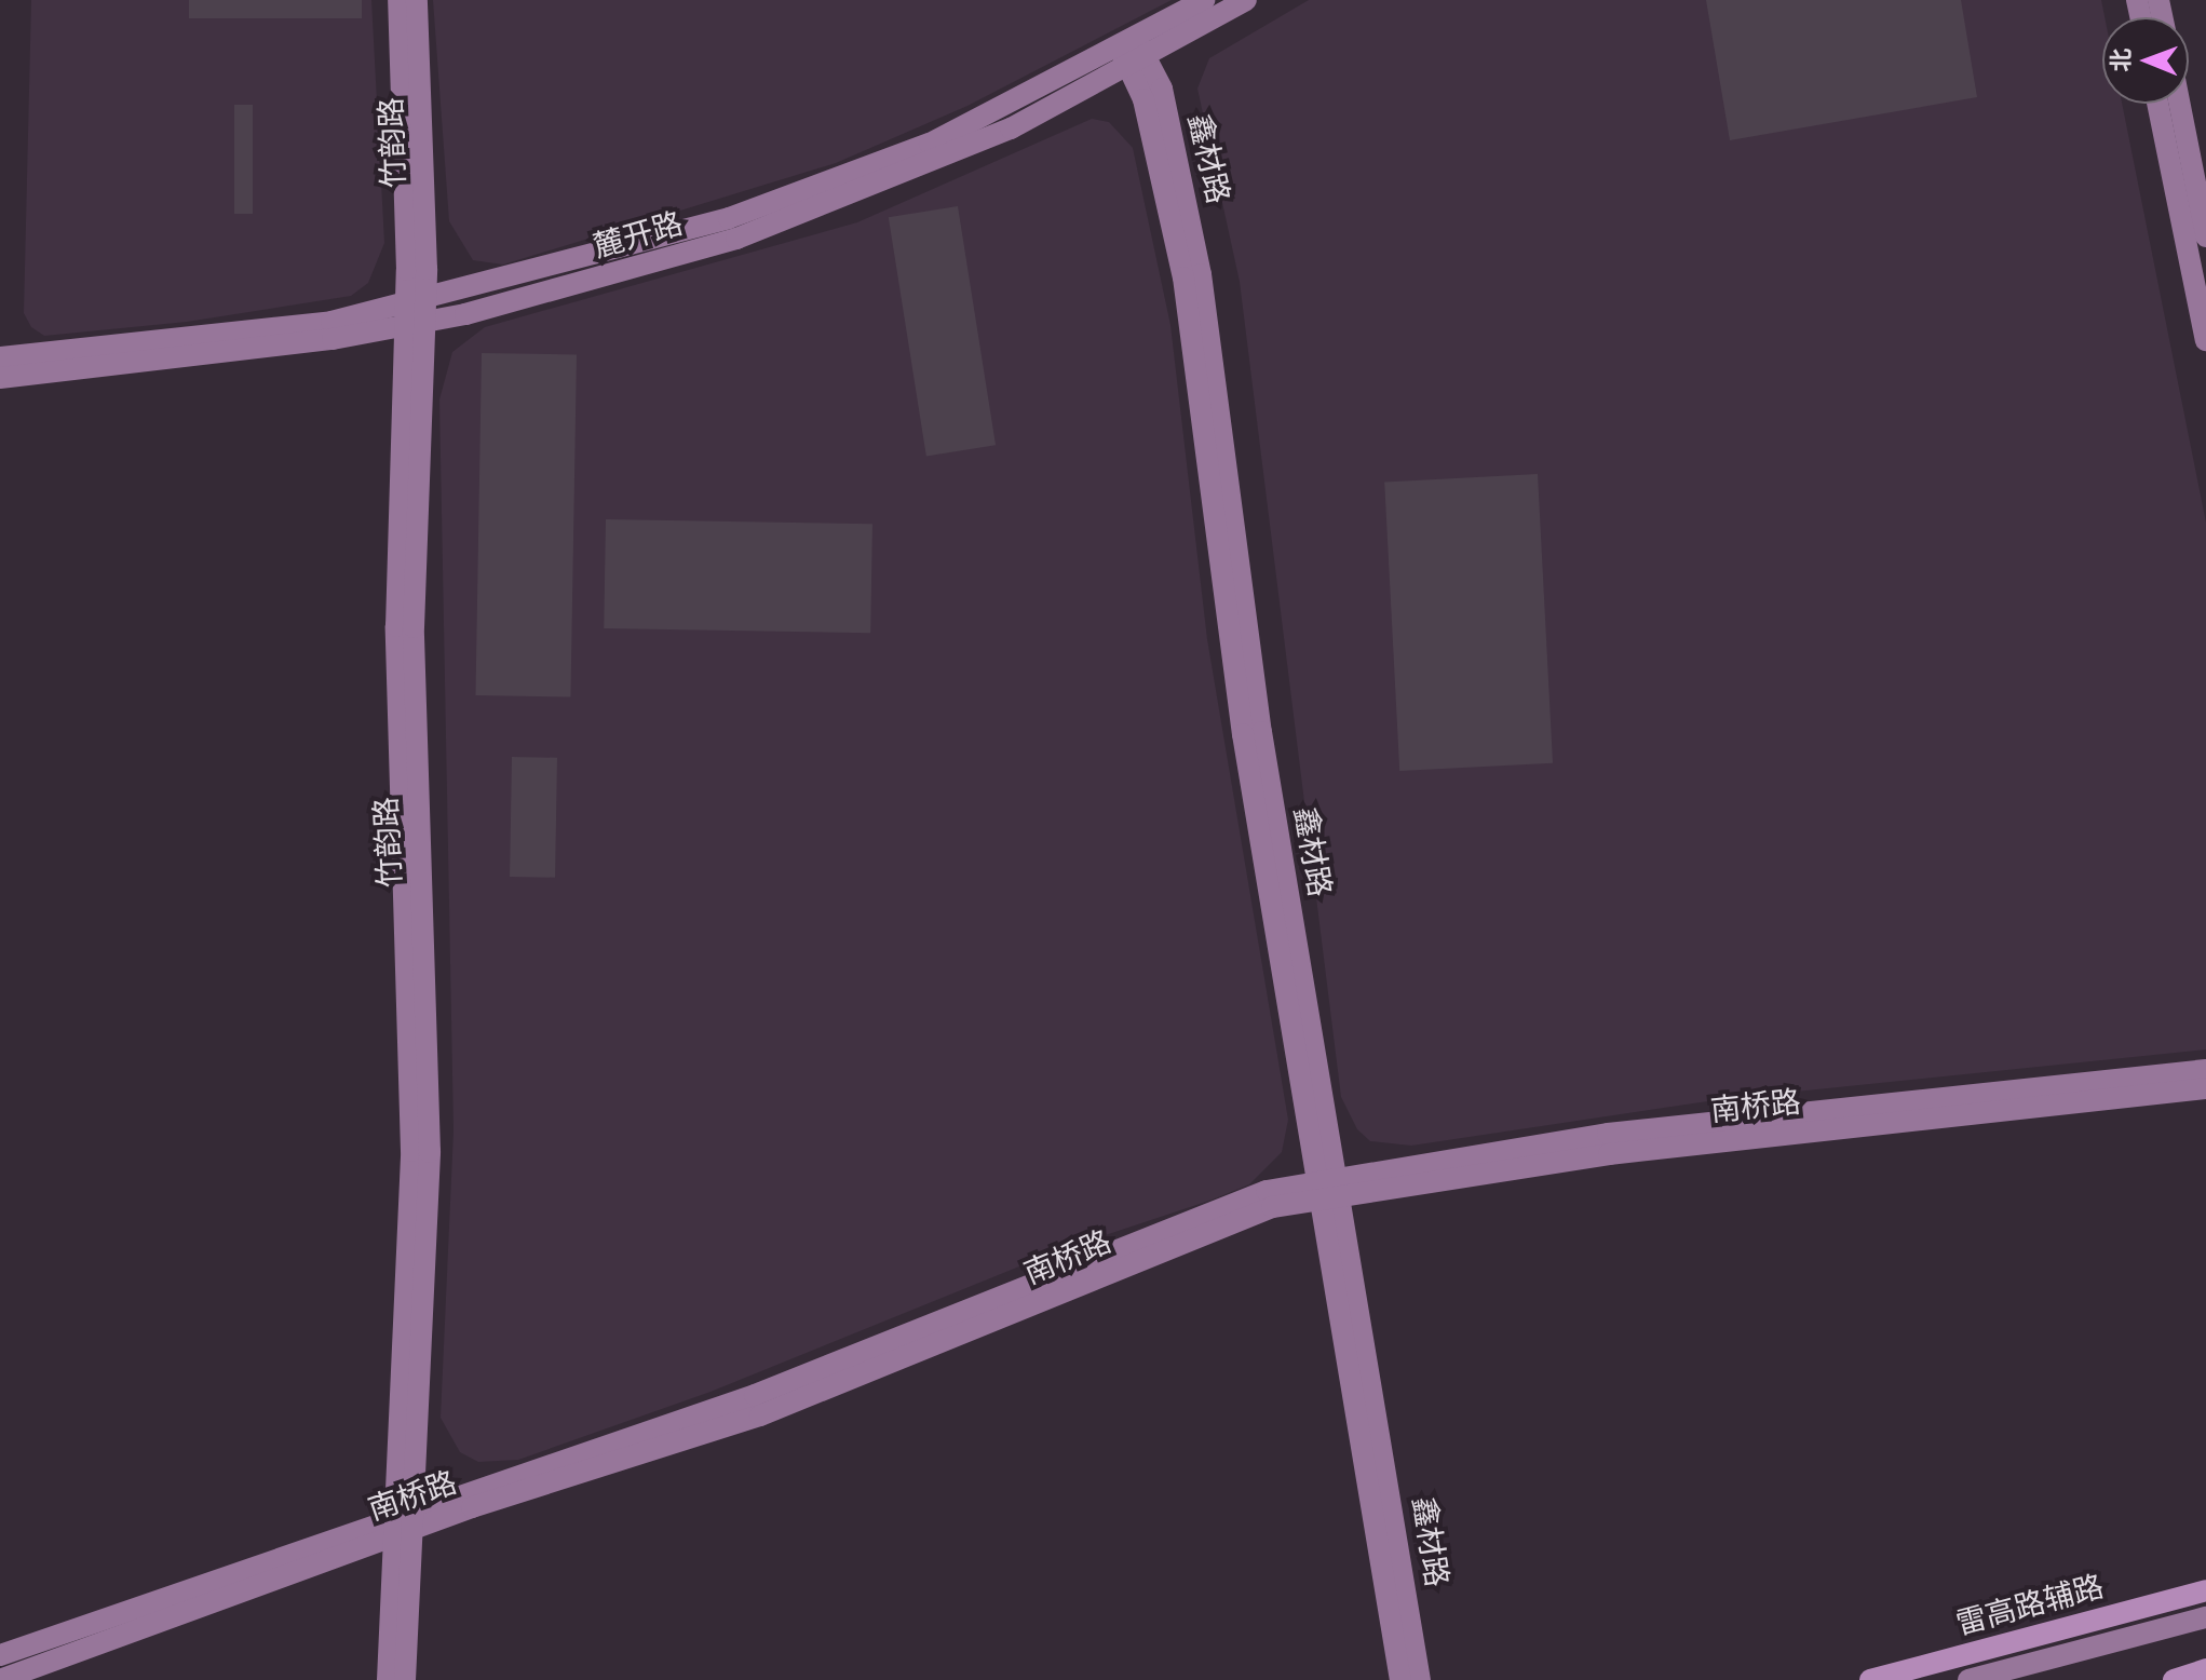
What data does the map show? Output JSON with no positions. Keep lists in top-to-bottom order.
{
  "streets": {
    "main road": [
      "竹韵路",
      "鑫材路",
      "麓开路",
      "南桥路",
      "雷高路辅路"
    ]
  },
  "crossings": [
    ["竹韵路", "麓开路"],
    ["竹韵路", "南桥路"],
    ["鑫材路", "麓开路"],
    ["鑫材路", "南桥路"]
  ],
  "north": "left"
}
